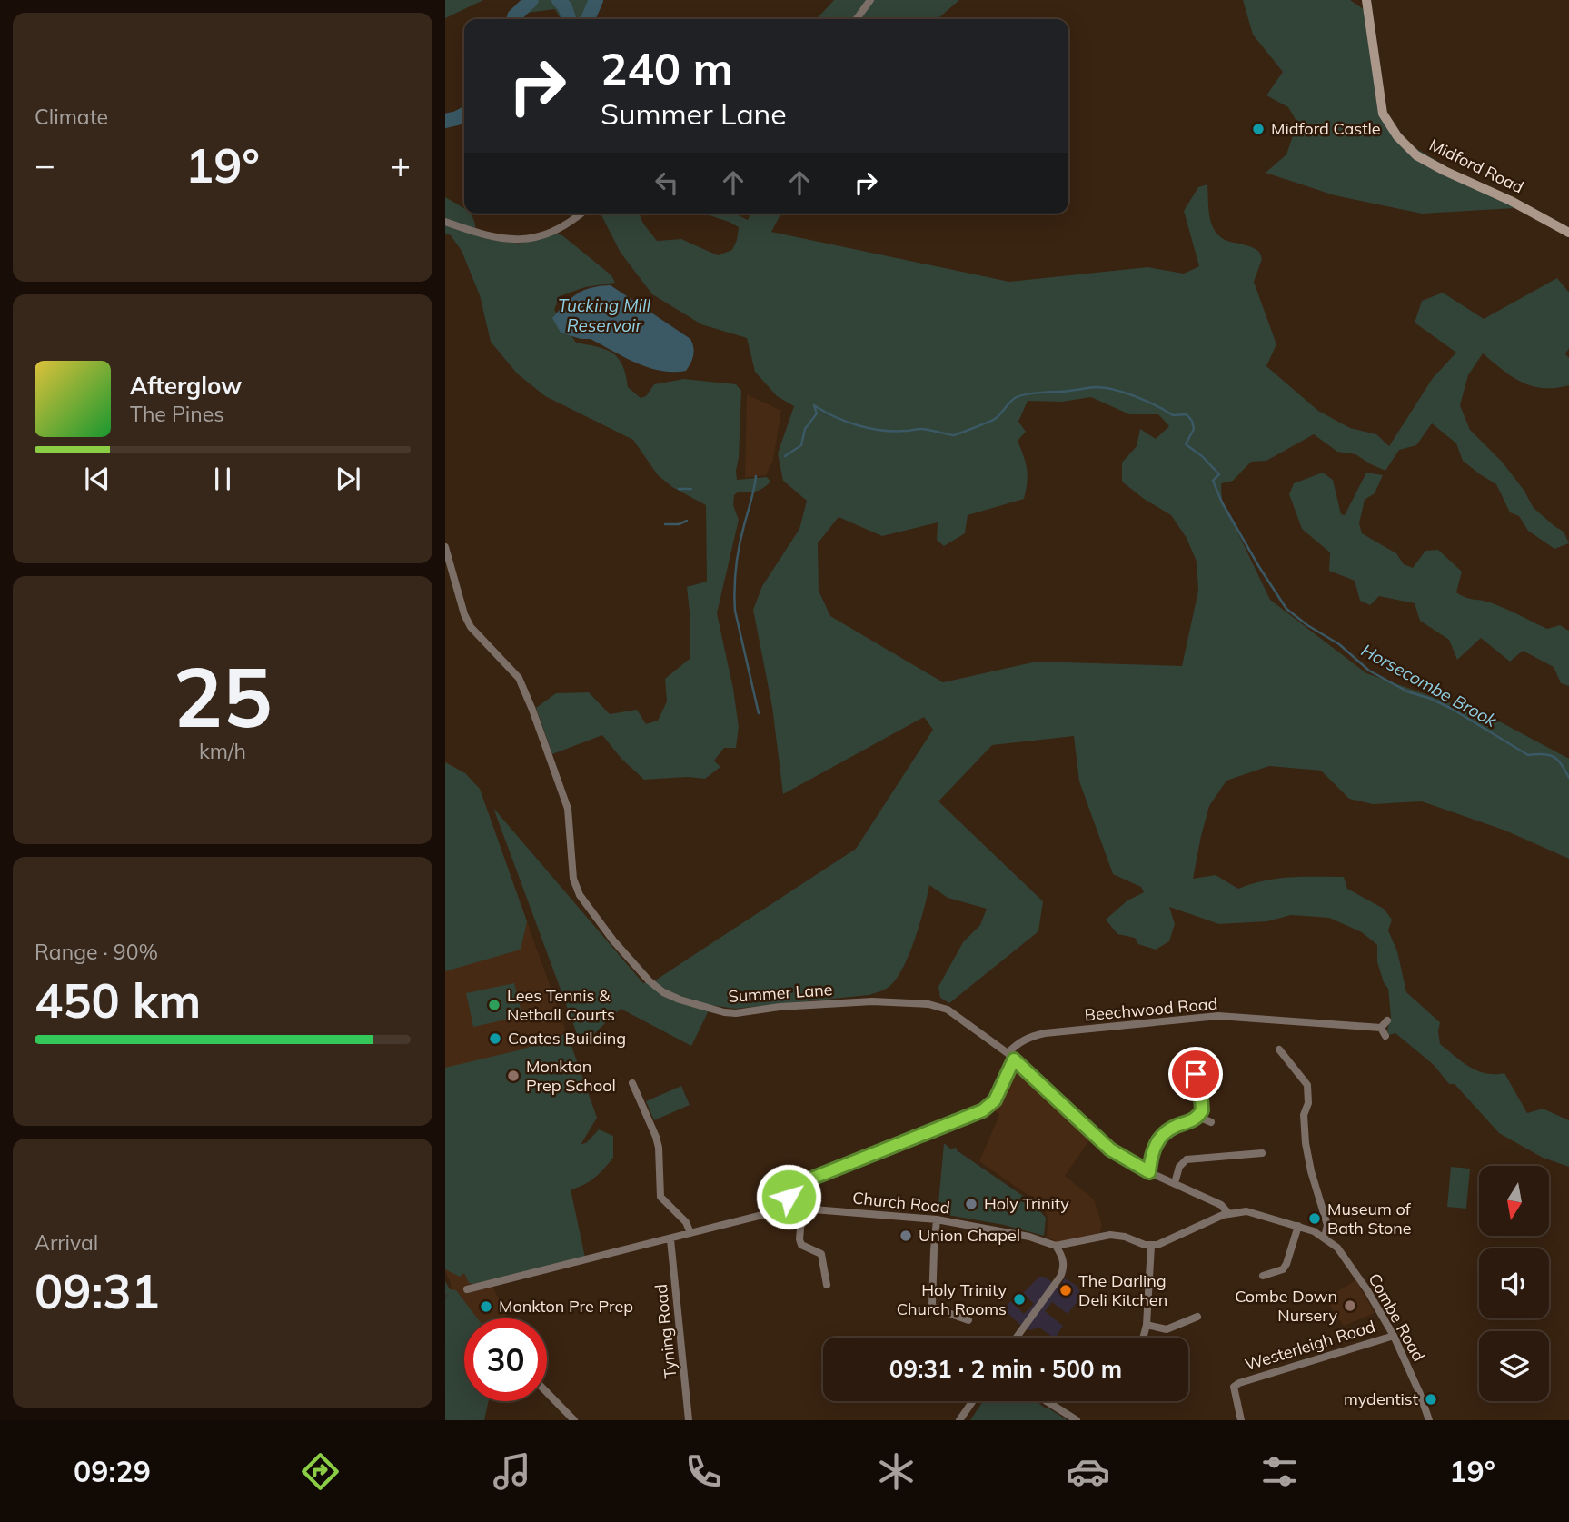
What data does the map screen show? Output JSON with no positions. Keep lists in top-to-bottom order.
{
  "streets": {
    "main road": ["Midford Road"],
    "street": [
      "Summer Lane",
      "Beechwood Road",
      "Church Road",
      "Combe Road",
      "Tyning Road",
      "Westerleigh Road"
    ]
  },
  "crossings": [
    ["Summer Lane", "Beechwood Road"],
    ["Church Road", "Tyning Road"],
    ["Combe Road", "Westerleigh Road"]
  ],
  "water": ["Tucking Mill Reservoir", "Horsecombe Brook"],
  "places": [
    "Midford Castle",
    "Lees Tennis & Netball Courts",
    "Coates Building",
    "Monkton Prep School",
    "Holy Trinity",
    "Museum of Bath Stone",
    "Union Chapel",
    "The Darling Deli Kitchen",
    "Holy Trinity Church Rooms",
    "Combe Down Nursery",
    "Monkton Pre Prep",
    "mydentist"
  ],
  "north": "bottom",
  "page": {
    "tile": [
      "Climate",
      ["25", "km/h"],
      ["Range · 90%", "450 km"],
      ["Arrival", "09:31"]
    ],
    "turn": ["240 m", "Summer Lane"],
    "heat": ["−", "19°", "+"],
    "song": ["Afterglow", "The Pines"],
    "limit": "30",
    "trip": "09:31 · 2 min · 500 m",
    "tabs": ["09:29", "19°"]
  }
}
